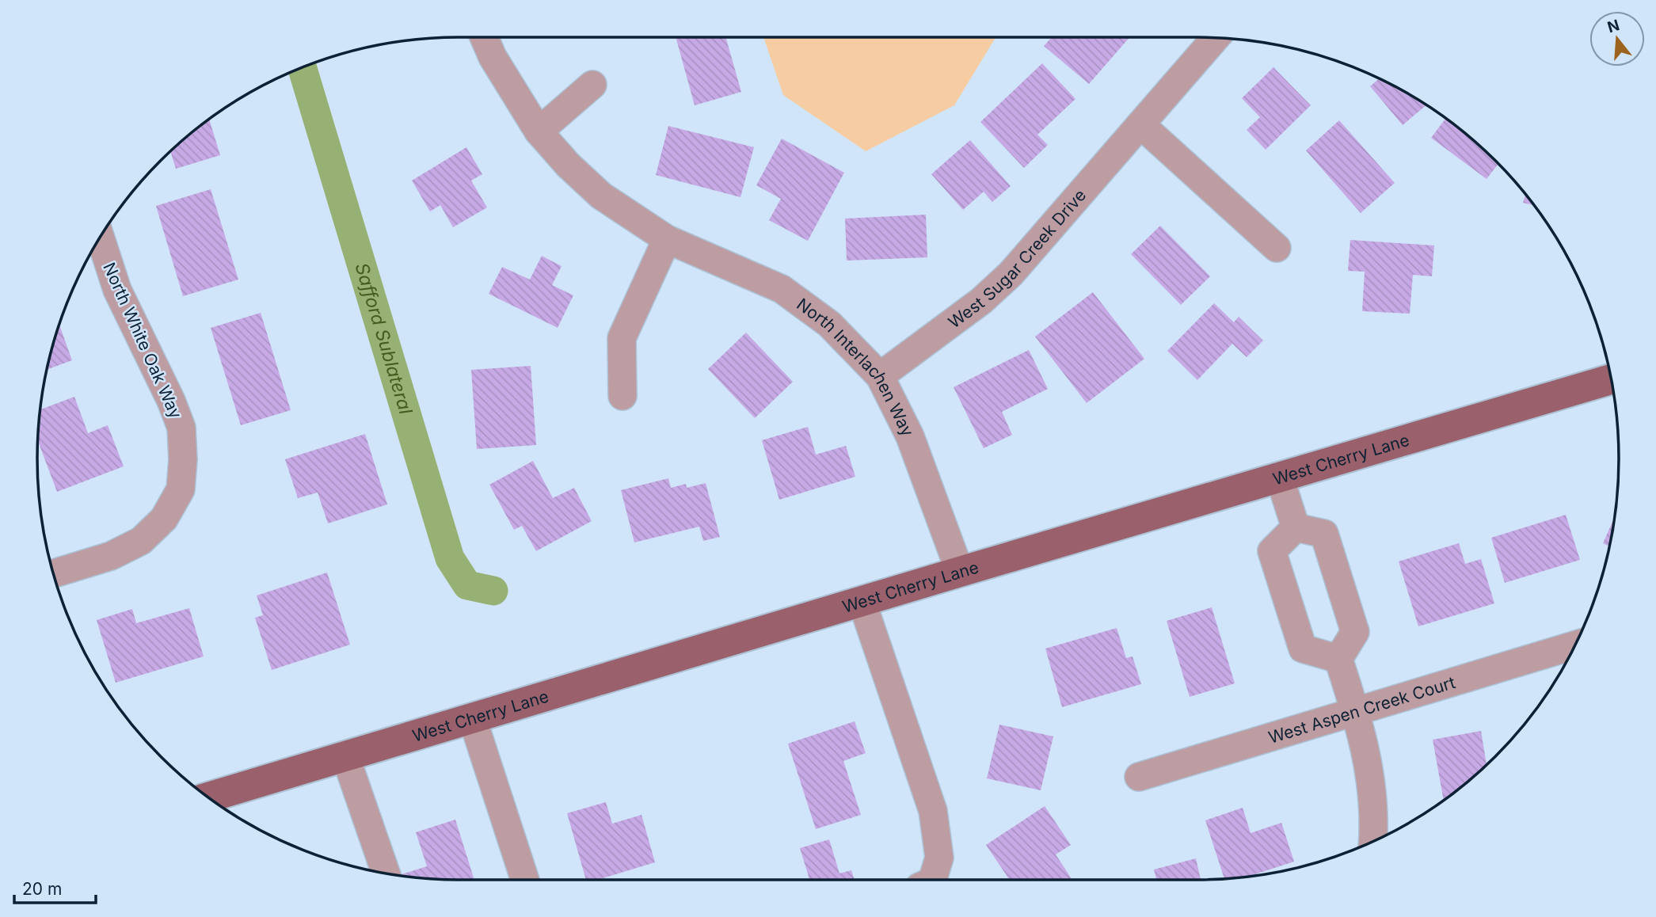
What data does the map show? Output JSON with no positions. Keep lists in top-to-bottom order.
{
  "streets": {
    "main road": ["West Cherry Lane"],
    "street": [
      "West Sugar Creek Drive",
      "North White Oak Way",
      "North Interlachen Way",
      "West Aspen Creek Court"
    ]
  },
  "crossings": [
    ["West Sugar Creek Drive", "North Interlachen Way"],
    ["North Interlachen Way", "West Cherry Lane"]
  ],
  "water": ["Safford Sublateral"],
  "scale_bar": "20 m",
  "north": "top"
}
